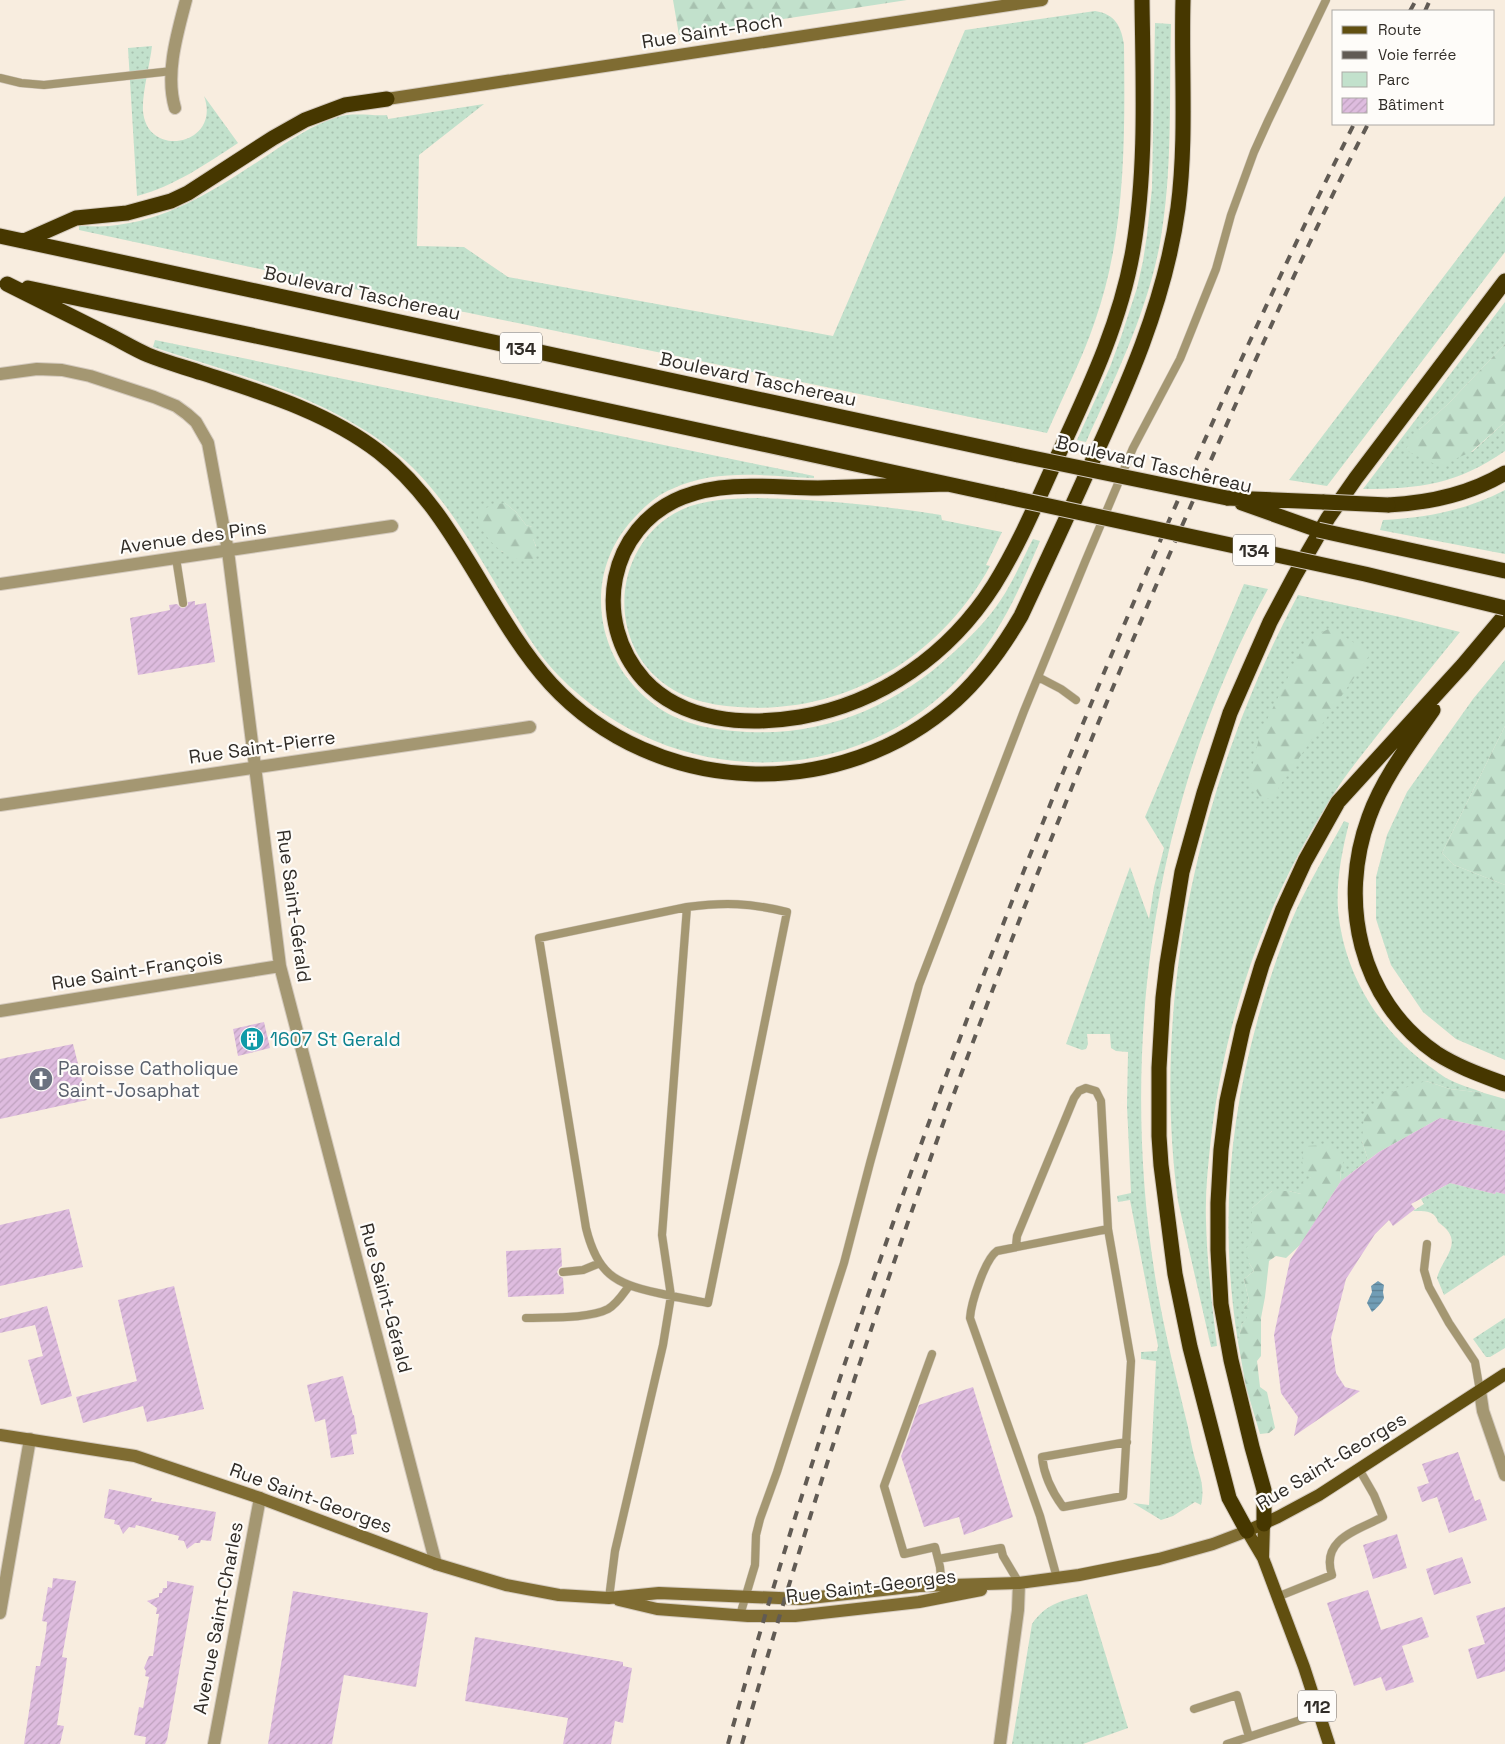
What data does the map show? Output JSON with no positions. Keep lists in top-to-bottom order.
{
  "streets": {
    "highway": ["Boulevard Taschereau", "134"],
    "main road": ["Rue Saint-Georges", "112"],
    "street": [
      "Rue Saint-Roch",
      "Avenue des Pins",
      "Rue Saint-Pierre",
      "Rue Saint-Gérald",
      "Rue Saint-François",
      "Avenue Saint-Charles"
    ]
  },
  "crossings": [
    ["Avenue des Pins", "Rue Saint-Gérald"],
    ["Rue Saint-Pierre", "Rue Saint-Gérald"],
    ["Rue Saint-Gérald", "Rue Saint-François"],
    ["Rue Saint-Gérald", "Rue Saint-Georges"],
    ["Rue Saint-Georges", "Avenue Saint-Charles"]
  ],
  "places": {
    "building": ["1607 St Gerald"],
    "church": ["Paroisse Catholique Saint-Josaphat"]
  },
  "legend": [
    "Route",
    "Voie ferrée",
    "Parc",
    "Bâtiment"
  ]
}
